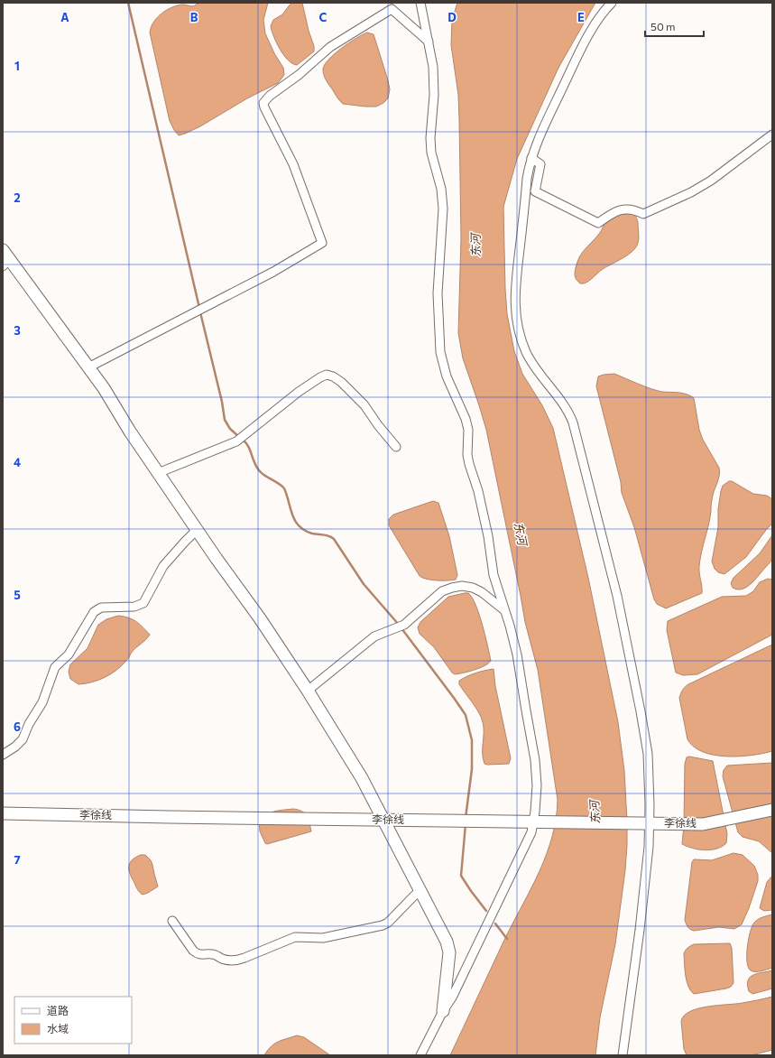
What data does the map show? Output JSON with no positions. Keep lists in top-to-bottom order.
{
  "streets": {
    "street": ["李徐线"]
  },
  "water": ["东河"],
  "legend": ["道路", "水域"],
  "scale_bar": "50 m",
  "grid": {
    "columns": [
      "A",
      "B",
      "C",
      "D",
      "E"
    ],
    "rows": [
      "1",
      "2",
      "3",
      "4",
      "5",
      "6",
      "7"
    ]
  }
}
